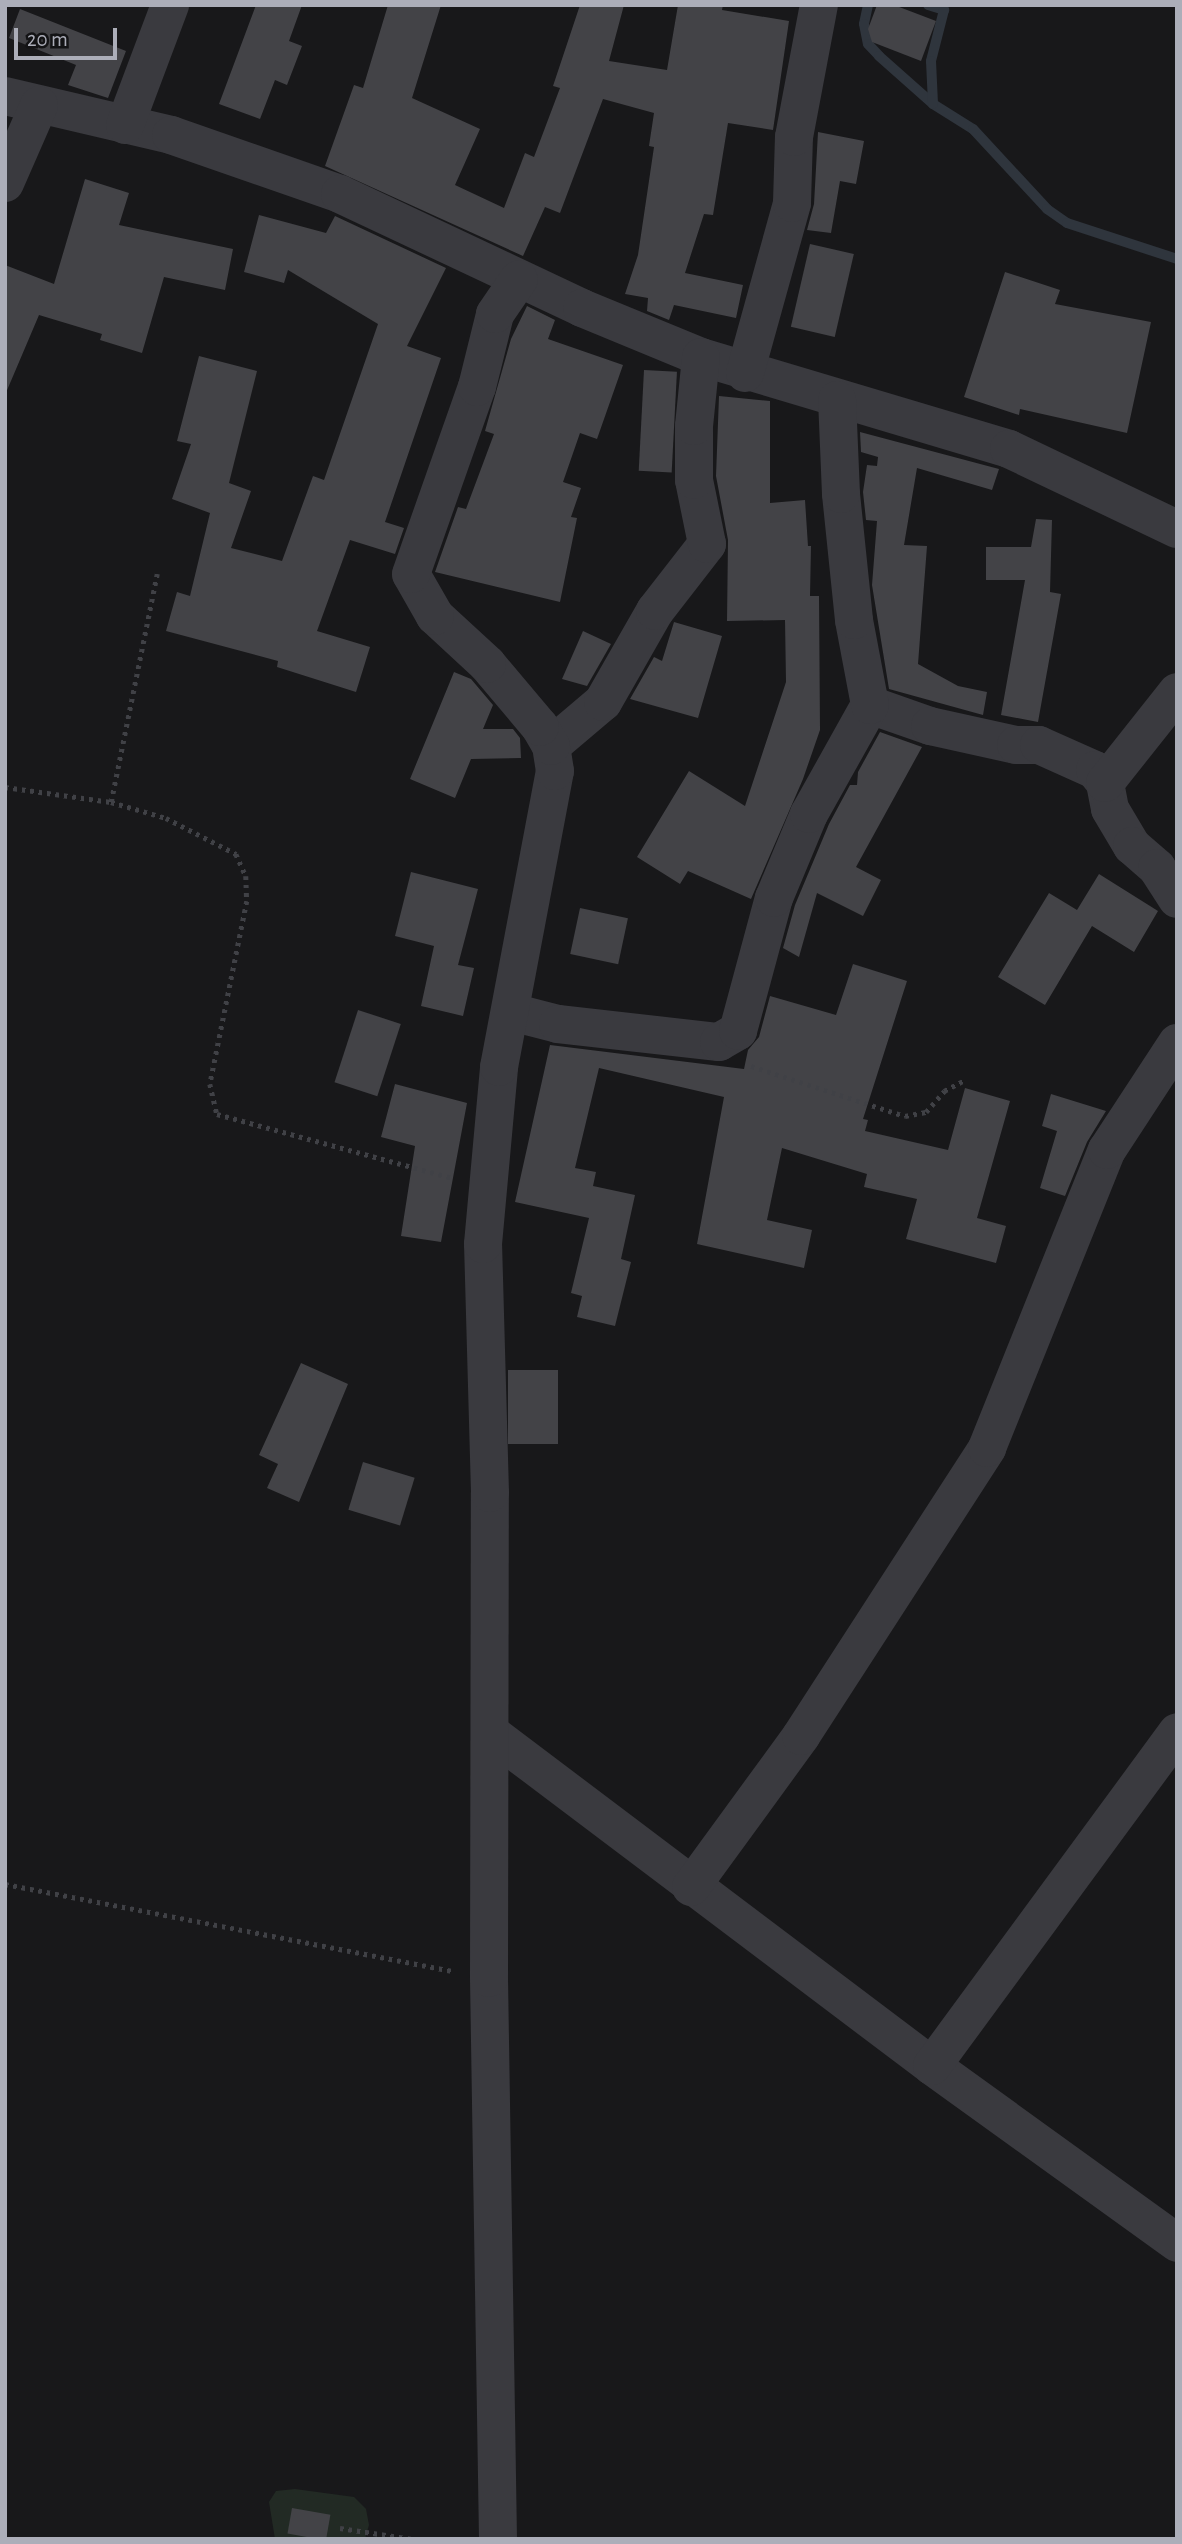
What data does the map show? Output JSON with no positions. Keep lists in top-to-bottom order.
{
  "scale_bar": "20 m"
}
